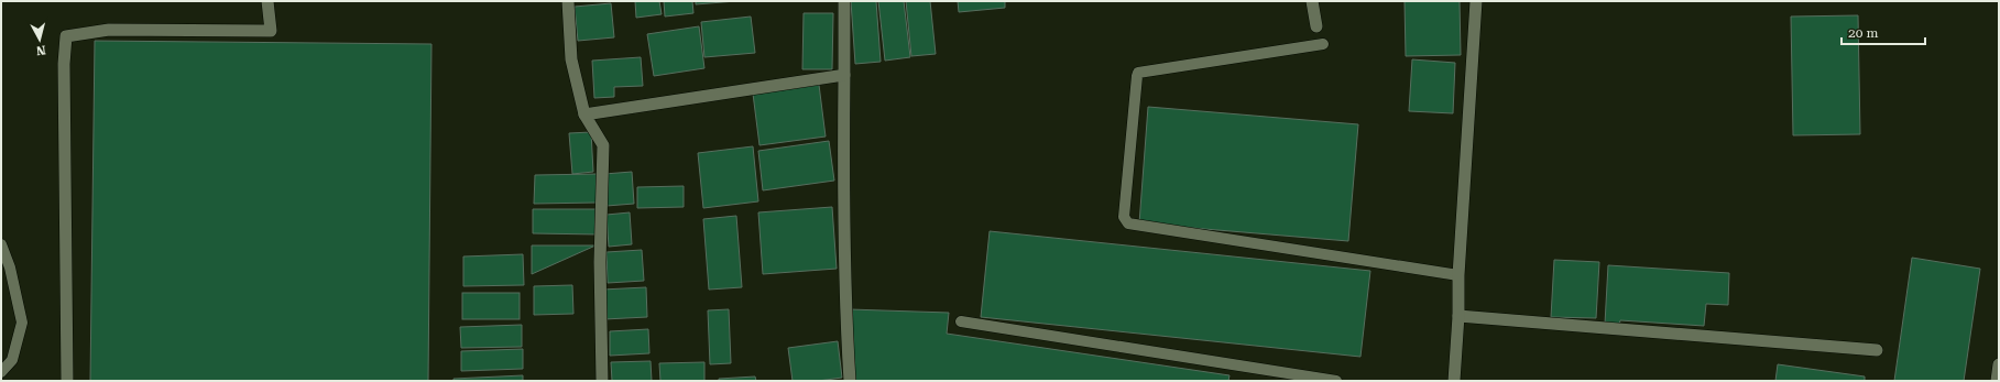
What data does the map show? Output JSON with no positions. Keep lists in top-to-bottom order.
{
  "scale_bar": "20 m",
  "north": "bottom"
}
